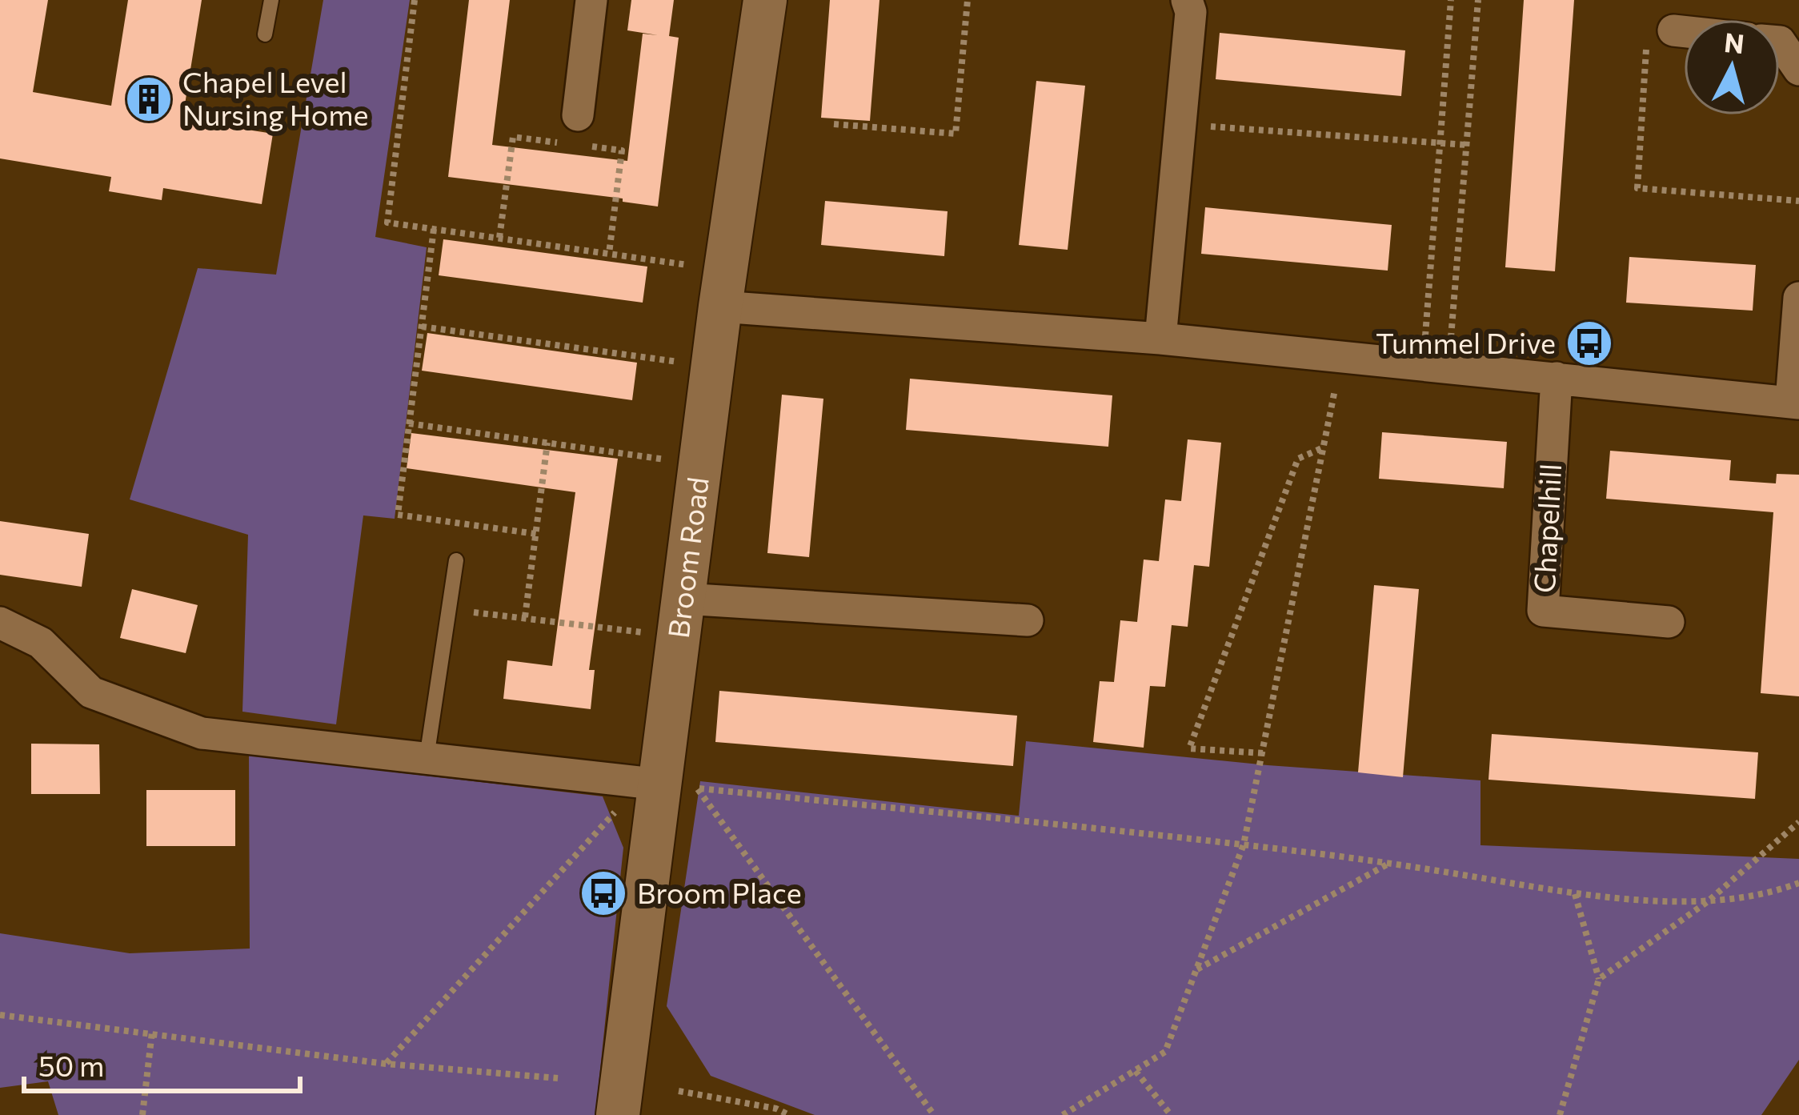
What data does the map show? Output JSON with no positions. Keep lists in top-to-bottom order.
{
  "streets": {
    "street": ["Chapelhill", "Broom Road"]
  },
  "places": {
    "building": ["Chapel Level Nursing Home"],
    "bus stop": ["Tummel Drive", "Broom Place"]
  },
  "scale_bar": "50 m",
  "north": "top"
}
